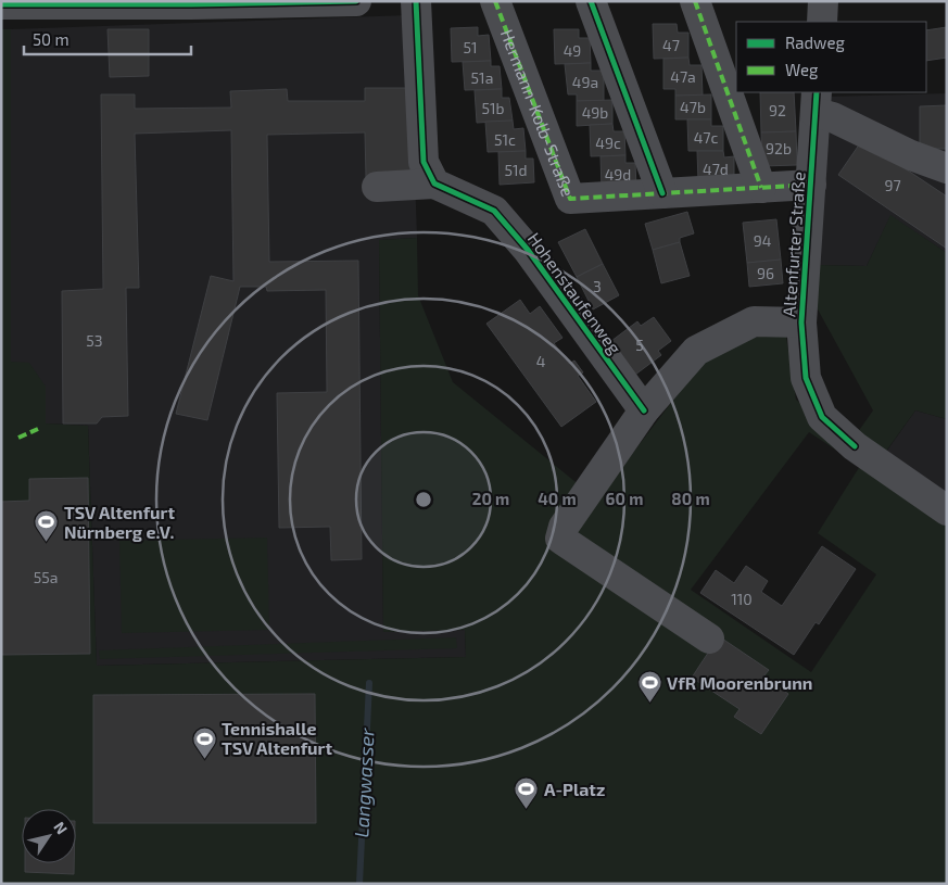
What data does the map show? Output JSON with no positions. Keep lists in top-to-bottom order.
{
  "streets": {
    "street": ["Hermann-Kolb-Straße", "Altenfurter Straße", "Hohenstaufenweg"]
  },
  "crossings": [
    ["Hermann-Kolb-Straße", "Altenfurter Straße"]
  ],
  "water": ["Langwasser"],
  "places": {
    "sports": [
      "TSV Altenfurt Nürnberg e.V.",
      "VfR Moorenbrunn",
      "Tennishalle TSV Altenfurt",
      "A-Platz"
    ]
  },
  "house_numbers": [
    "47",
    "51",
    "49",
    "47a",
    "51a",
    "49a",
    "47b",
    "51b",
    "92",
    "49b",
    "47c",
    "51c",
    "49c",
    "92b",
    "47d",
    "51d",
    "49d",
    "97",
    "94",
    "96",
    "3",
    "53",
    "5",
    "4",
    "55a",
    "110"
  ],
  "legend": ["Radweg", "Weg"],
  "scale_bar": "50 m",
  "north": "top right",
  "rings": [
    "20 m",
    "40 m",
    "60 m",
    "80 m"
  ]
}
